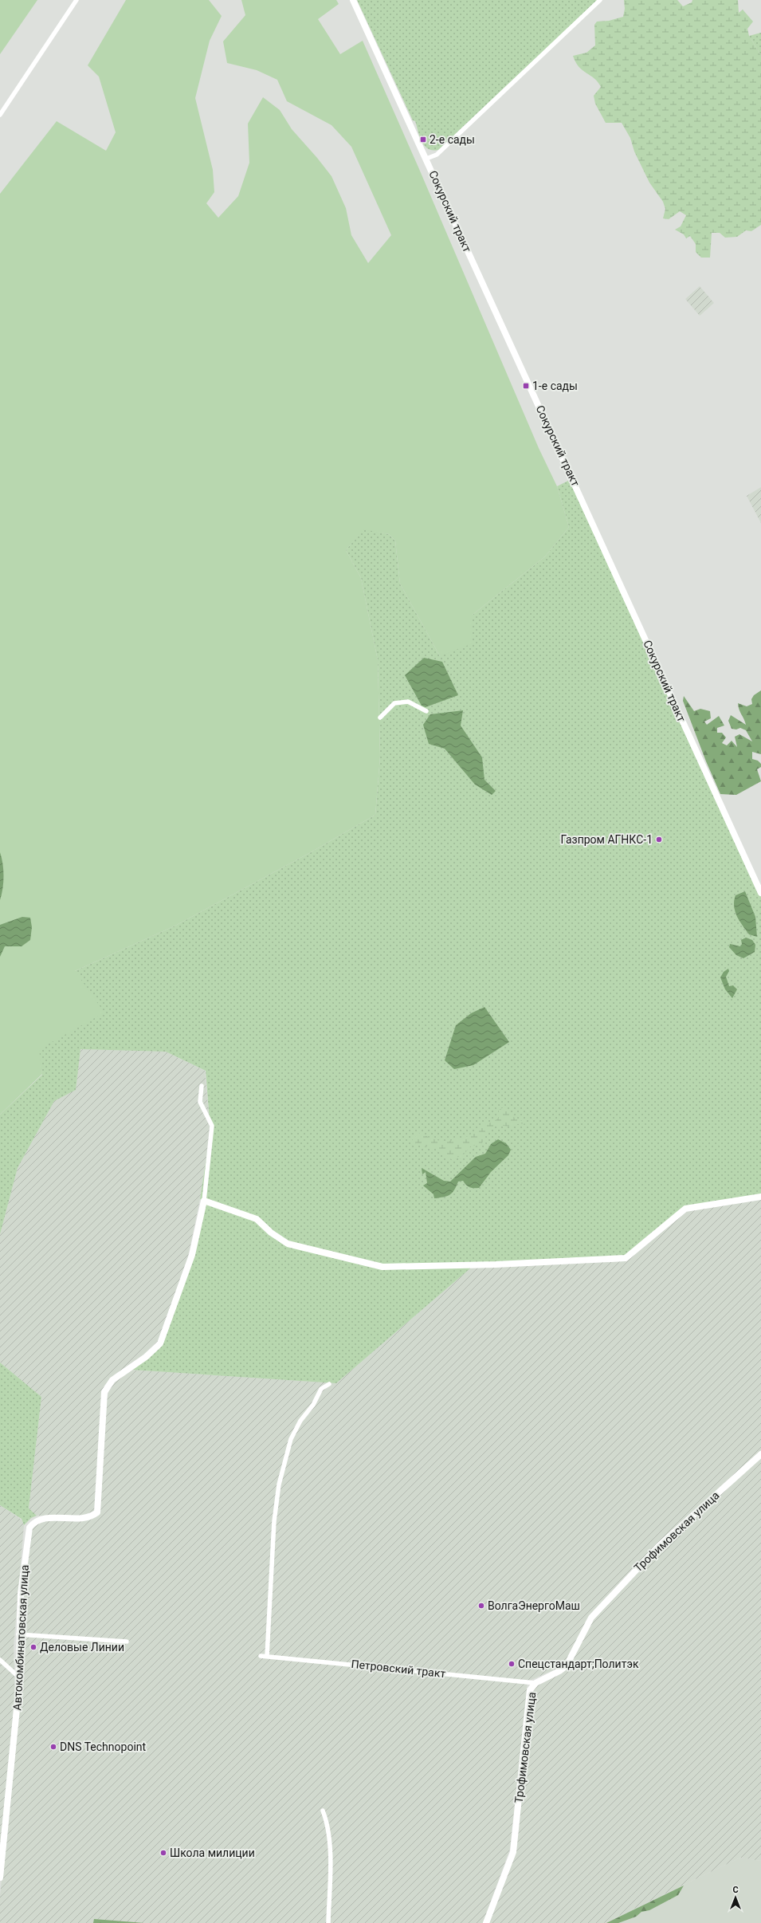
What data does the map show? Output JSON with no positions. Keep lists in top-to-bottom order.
{
  "streets": {
    "street": [
      "Сокурский тракт",
      "Трофимовская улица",
      "Автокомбинатовская улица",
      "Петровский тракт"
    ]
  },
  "crossings": [
    ["Трофимовская улица", "Петровский тракт"]
  ],
  "places": {
    "transit": ["2-е сады", "1-е сады"],
    "other": [
      "Газпром АГНКС-1",
      "ВолгаЭнергоМаш",
      "Деловые Линии",
      "Спецстандарт;Политэк",
      "DNS Technopoint",
      "Школа милиции"
    ]
  },
  "north": "top"
}
